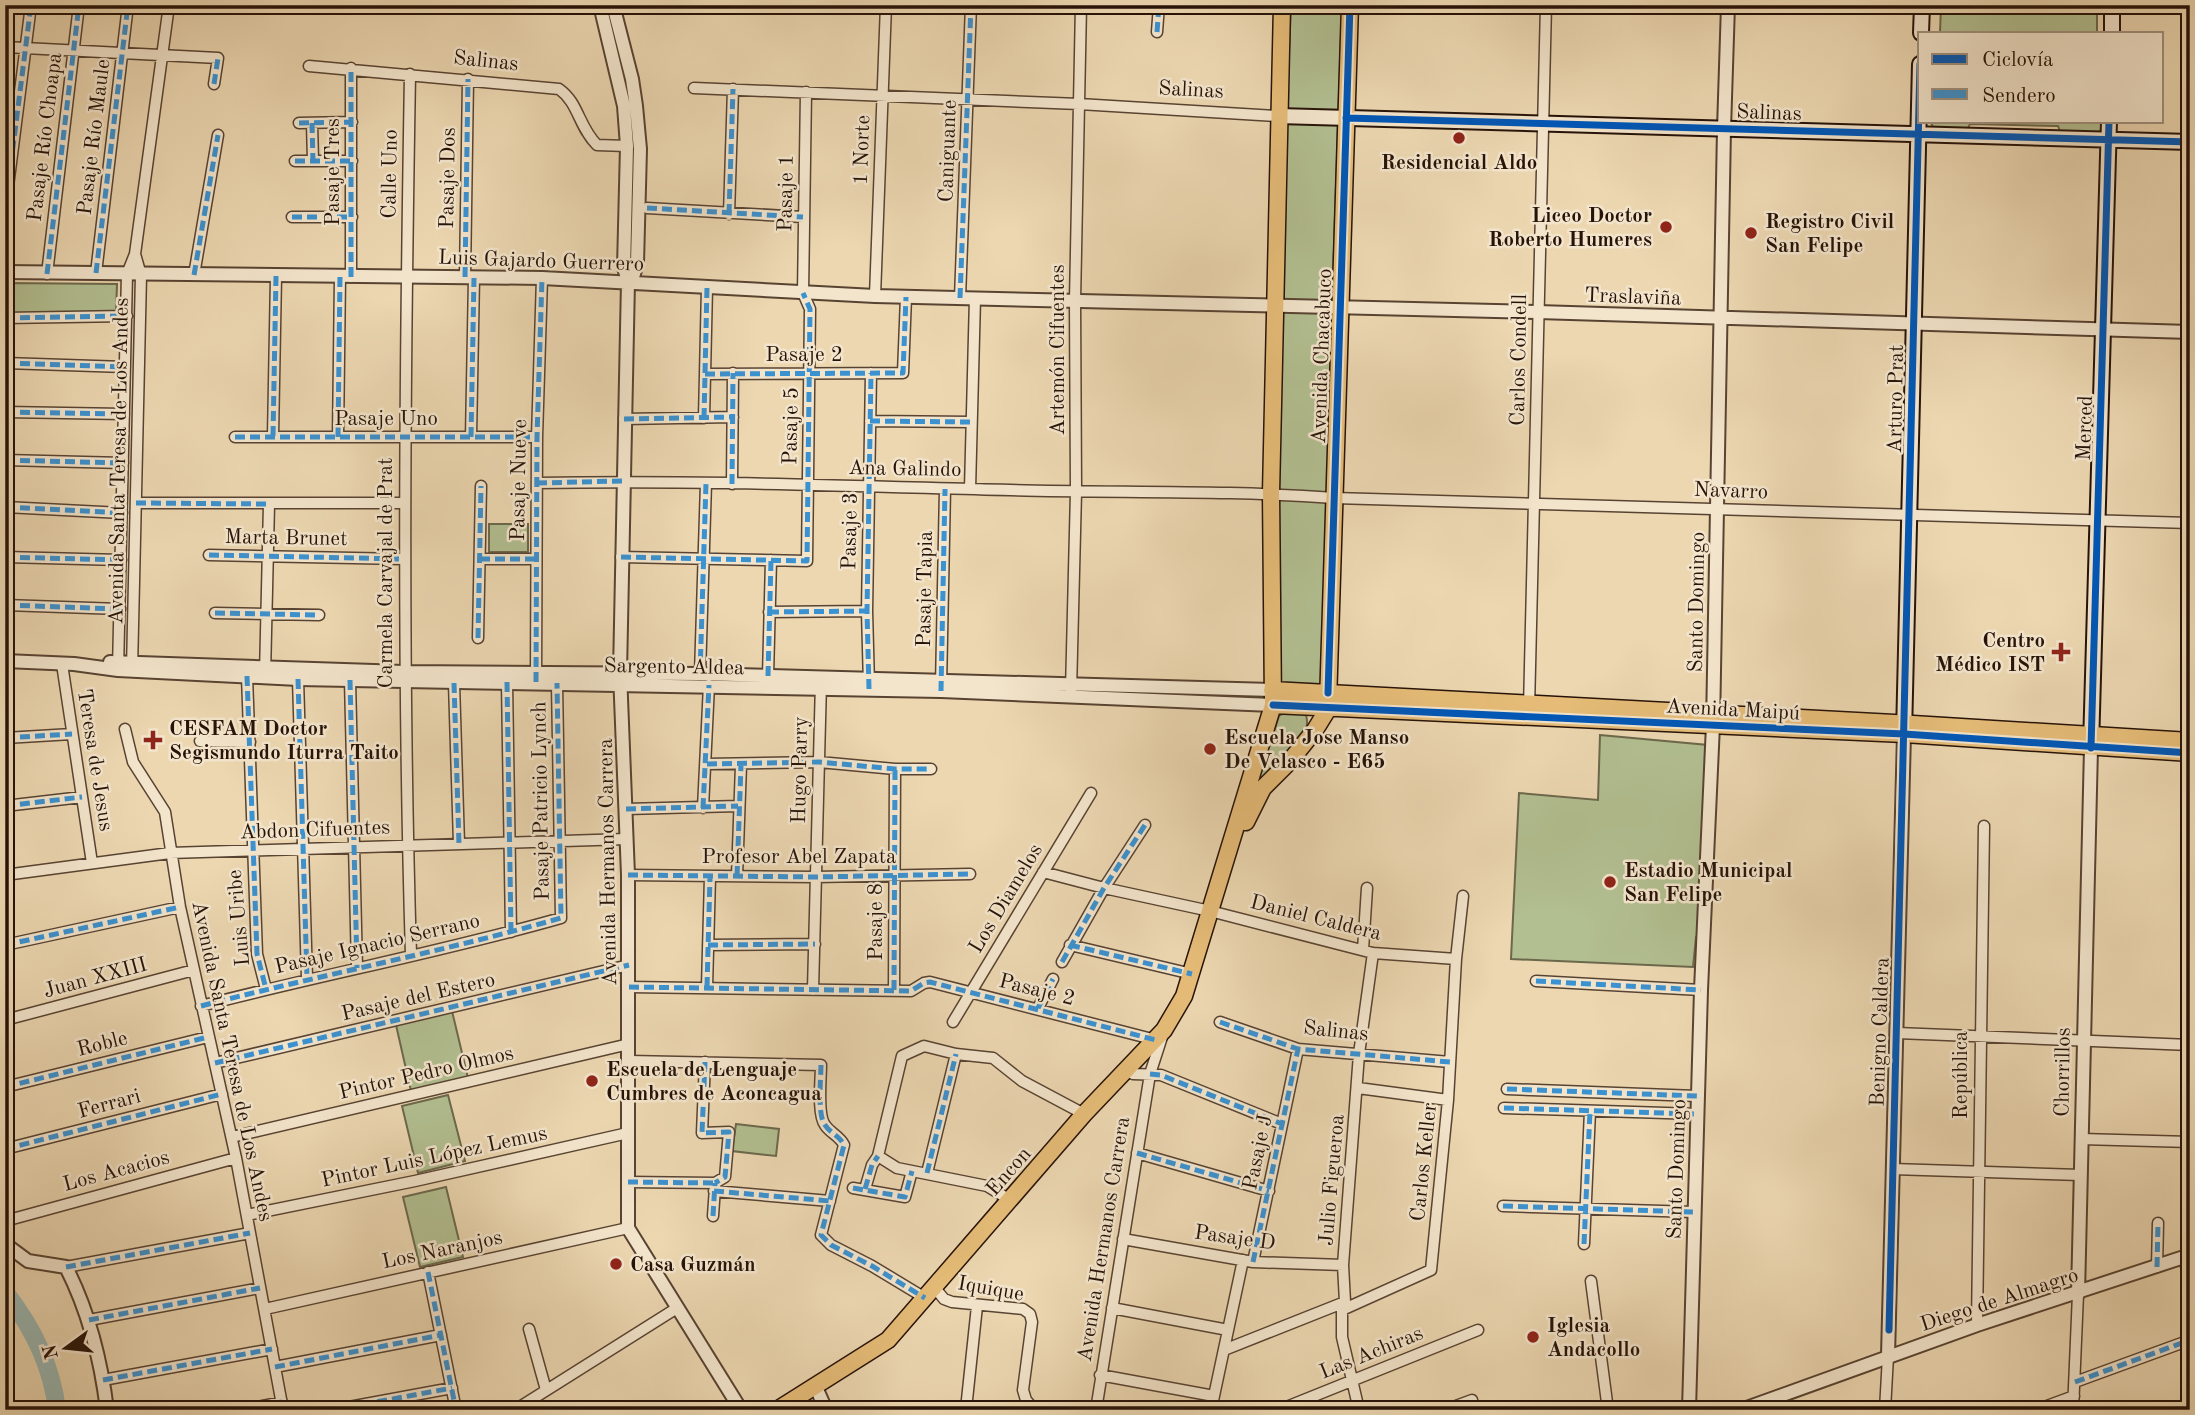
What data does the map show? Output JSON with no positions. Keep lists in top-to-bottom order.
{
  "streets": {
    "main road": [
      "Salinas",
      "Avenida Chacabuco",
      "Arturo Prat",
      "Merced",
      "Avenida Maipú",
      "Encon"
    ],
    "street": [
      "Pasaje Río Choapa",
      "Pasaje Río Maule",
      "1 Norte",
      "Caniguante",
      "Pasaje Tres",
      "Calle Uno",
      "Pasaje Dos",
      "Pasaje 1",
      "Luis Gajardo Guerrero",
      "Traslaviña",
      "Artemón Cifuentes",
      "Pasaje 2",
      "Carlos Condell",
      "Pasaje Uno",
      "Pasaje 5",
      "Avenida Santa Teresa de Los Andes",
      "Ana Galindo",
      "Pasaje Nueve",
      "Navarro",
      "Pasaje 3",
      "Marta Brunet",
      "Carmela Carvajal de Prat",
      "Pasaje Tapia",
      "Santo Domingo",
      "Sargento Aldea",
      "Teresa de Jesus",
      "Hugo Parry",
      "Pasaje Patricio Lynch",
      "Abdon Cifuentes",
      "Profesor Abel Zapata",
      "Avenida Hermanos Carrera",
      "Los Diamelos",
      "Daniel Caldera",
      "Luis Uribe",
      "Pasaje 8",
      "Pasaje Ignacio Serrano",
      "Juan XXIII",
      "Pasaje del Estero",
      "Benigno Caldera",
      "Roble",
      "Pintor Pedro Olmos",
      "Chorrillos",
      "República",
      "Ferrari",
      "Pasaje J",
      "Pintor Luis López Lemus",
      "Carlos Keller",
      "Los Acacios",
      "Julio Figueroa",
      "Pasaje D",
      "Los Naranjos",
      "Iquique",
      "Diego de Almagro",
      "Las Achiras"
    ]
  },
  "crossings": [
    ["Salinas", "1 Norte"],
    ["Salinas", "Caniguante"],
    ["Salinas", "Pasaje Tres"],
    ["Salinas", "Calle Uno"],
    ["Salinas", "Pasaje Dos"],
    ["Salinas", "Pasaje 1"],
    ["Salinas", "Artemón Cifuentes"],
    ["Salinas", "Avenida Chacabuco"],
    ["Salinas", "Carlos Condell"],
    ["Salinas", "Arturo Prat"],
    ["Salinas", "Merced"],
    ["Salinas", "Santo Domingo"],
    ["Salinas", "Avenida Hermanos Carrera"],
    ["Salinas", "Pasaje J"],
    ["Salinas", "Carlos Keller"],
    ["Salinas", "Julio Figueroa"],
    ["Pasaje Río Choapa", "Luis Gajardo Guerrero"],
    ["Pasaje Río Maule", "Luis Gajardo Guerrero"],
    ["1 Norte", "Luis Gajardo Guerrero"],
    ["Caniguante", "Luis Gajardo Guerrero"],
    ["Pasaje Tres", "Luis Gajardo Guerrero"],
    ["Pasaje Tres", "Pasaje Uno"],
    ["Calle Uno", "Luis Gajardo Guerrero"],
    ["Calle Uno", "Carmela Carvajal de Prat"],
    ["Pasaje Dos", "Luis Gajardo Guerrero"],
    ["Pasaje Dos", "Pasaje Uno"],
    ["Pasaje 1", "Luis Gajardo Guerrero"],
    ["Pasaje 1", "Pasaje 5"],
    ["Luis Gajardo Guerrero", "Traslaviña"],
    ["Luis Gajardo Guerrero", "Artemón Cifuentes"],
    ["Luis Gajardo Guerrero", "Pasaje 2"],
    ["Luis Gajardo Guerrero", "Pasaje 5"],
    ["Luis Gajardo Guerrero", "Avenida Santa Teresa de Los Andes"],
    ["Luis Gajardo Guerrero", "Pasaje Nueve"],
    ["Luis Gajardo Guerrero", "Carmela Carvajal de Prat"],
    ["Luis Gajardo Guerrero", "Avenida Hermanos Carrera"],
    ["Traslaviña", "Artemón Cifuentes"],
    ["Traslaviña", "Avenida Chacabuco"],
    ["Traslaviña", "Carlos Condell"],
    ["Traslaviña", "Arturo Prat"],
    ["Traslaviña", "Merced"],
    ["Traslaviña", "Santo Domingo"],
    ["Artemón Cifuentes", "Ana Galindo"],
    ["Artemón Cifuentes", "Sargento Aldea"],
    ["Pasaje 2", "Pasaje 5"],
    ["Pasaje 2", "Pasaje 3"],
    ["Pasaje 2", "Avenida Hermanos Carrera"],
    ["Pasaje 2", "Los Diamelos"],
    ["Pasaje 2", "Pasaje 8"],
    ["Pasaje 2", "Encon"],
    ["Avenida Chacabuco", "Navarro"],
    ["Avenida Chacabuco", "Avenida Maipú"],
    ["Avenida Chacabuco", "Encon"],
    ["Carlos Condell", "Navarro"],
    ["Carlos Condell", "Avenida Maipú"],
    ["Arturo Prat", "Navarro"],
    ["Arturo Prat", "Avenida Maipú"],
    ["Arturo Prat", "Benigno Caldera"],
    ["Pasaje Uno", "Pasaje Nueve"],
    ["Pasaje Uno", "Carmela Carvajal de Prat"],
    ["Pasaje 5", "Ana Galindo"],
    ["Merced", "Navarro"],
    ["Merced", "Avenida Maipú"],
    ["Merced", "Chorrillos"],
    ["Avenida Santa Teresa de Los Andes", "Sargento Aldea"],
    ["Avenida Santa Teresa de Los Andes", "Abdon Cifuentes"],
    ["Avenida Santa Teresa de Los Andes", "Pasaje Ignacio Serrano"],
    ["Avenida Santa Teresa de Los Andes", "Juan XXIII"],
    ["Avenida Santa Teresa de Los Andes", "Pasaje del Estero"],
    ["Avenida Santa Teresa de Los Andes", "Roble"],
    ["Avenida Santa Teresa de Los Andes", "Pintor Pedro Olmos"],
    ["Avenida Santa Teresa de Los Andes", "Ferrari"],
    ["Avenida Santa Teresa de Los Andes", "Pintor Luis López Lemus"],
    ["Avenida Santa Teresa de Los Andes", "Los Acacios"],
    ["Avenida Santa Teresa de Los Andes", "Los Naranjos"],
    ["Ana Galindo", "Pasaje Nueve"],
    ["Ana Galindo", "Navarro"],
    ["Ana Galindo", "Pasaje 3"],
    ["Ana Galindo", "Pasaje Tapia"],
    ["Ana Galindo", "Avenida Hermanos Carrera"],
    ["Pasaje Nueve", "Sargento Aldea"],
    ["Navarro", "Santo Domingo"],
    ["Pasaje 3", "Sargento Aldea"],
    ["Marta Brunet", "Carmela Carvajal de Prat"],
    ["Carmela Carvajal de Prat", "Sargento Aldea"],
    ["Carmela Carvajal de Prat", "Abdon Cifuentes"],
    ["Carmela Carvajal de Prat", "Pasaje Ignacio Serrano"],
    ["Pasaje Tapia", "Sargento Aldea"],
    ["Santo Domingo", "Avenida Maipú"],
    ["Sargento Aldea", "Avenida Maipú"],
    ["Sargento Aldea", "Teresa de Jesus"],
    ["Sargento Aldea", "Hugo Parry"],
    ["Sargento Aldea", "Pasaje Patricio Lynch"],
    ["Sargento Aldea", "Avenida Hermanos Carrera"],
    ["Sargento Aldea", "Luis Uribe"],
    ["Sargento Aldea", "Encon"],
    ["Avenida Maipú", "Benigno Caldera"],
    ["Avenida Maipú", "Chorrillos"],
    ["Avenida Maipú", "Encon"],
    ["Teresa de Jesus", "Abdon Cifuentes"],
    ["Hugo Parry", "Profesor Abel Zapata"],
    ["Pasaje Patricio Lynch", "Abdon Cifuentes"],
    ["Pasaje Patricio Lynch", "Pasaje Ignacio Serrano"],
    ["Abdon Cifuentes", "Avenida Hermanos Carrera"],
    ["Abdon Cifuentes", "Luis Uribe"],
    ["Profesor Abel Zapata", "Avenida Hermanos Carrera"],
    ["Profesor Abel Zapata", "Pasaje 8"],
    ["Avenida Hermanos Carrera", "Pasaje del Estero"],
    ["Avenida Hermanos Carrera", "Pintor Pedro Olmos"],
    ["Avenida Hermanos Carrera", "Pintor Luis López Lemus"],
    ["Avenida Hermanos Carrera", "Encon"],
    ["Avenida Hermanos Carrera", "Pasaje D"],
    ["Avenida Hermanos Carrera", "Los Naranjos"],
    ["Los Diamelos", "Daniel Caldera"],
    ["Daniel Caldera", "Carlos Keller"],
    ["Daniel Caldera", "Encon"],
    ["Daniel Caldera", "Julio Figueroa"],
    ["Luis Uribe", "Pasaje Ignacio Serrano"],
    ["Benigno Caldera", "Diego de Almagro"],
    ["Chorrillos", "Diego de Almagro"],
    ["República", "Diego de Almagro"],
    ["Pasaje J", "Carlos Keller"],
    ["Pasaje J", "Pasaje D"],
    ["Carlos Keller", "Julio Figueroa"],
    ["Encon", "Iquique"],
    ["Julio Figueroa", "Pasaje D"],
    ["Julio Figueroa", "Las Achiras"]
  ],
  "places": {
    "other": [
      "Residencial Aldo",
      "Liceo Doctor Roberto Humeres",
      "Registro Civil San Felipe",
      "Escuela Jose Manso De Velasco - E65",
      "Estadio Municipal San Felipe",
      "Escuela de Lenguaje Cumbres de Aconcagua",
      "Casa Guzmán",
      "Iglesia Andacollo"
    ],
    "health": ["Centro Médico IST", "CESFAM Doctor Segismundo Iturra Taito"]
  },
  "legend": ["Ciclovía", "Sendero"],
  "north": "left"
}
